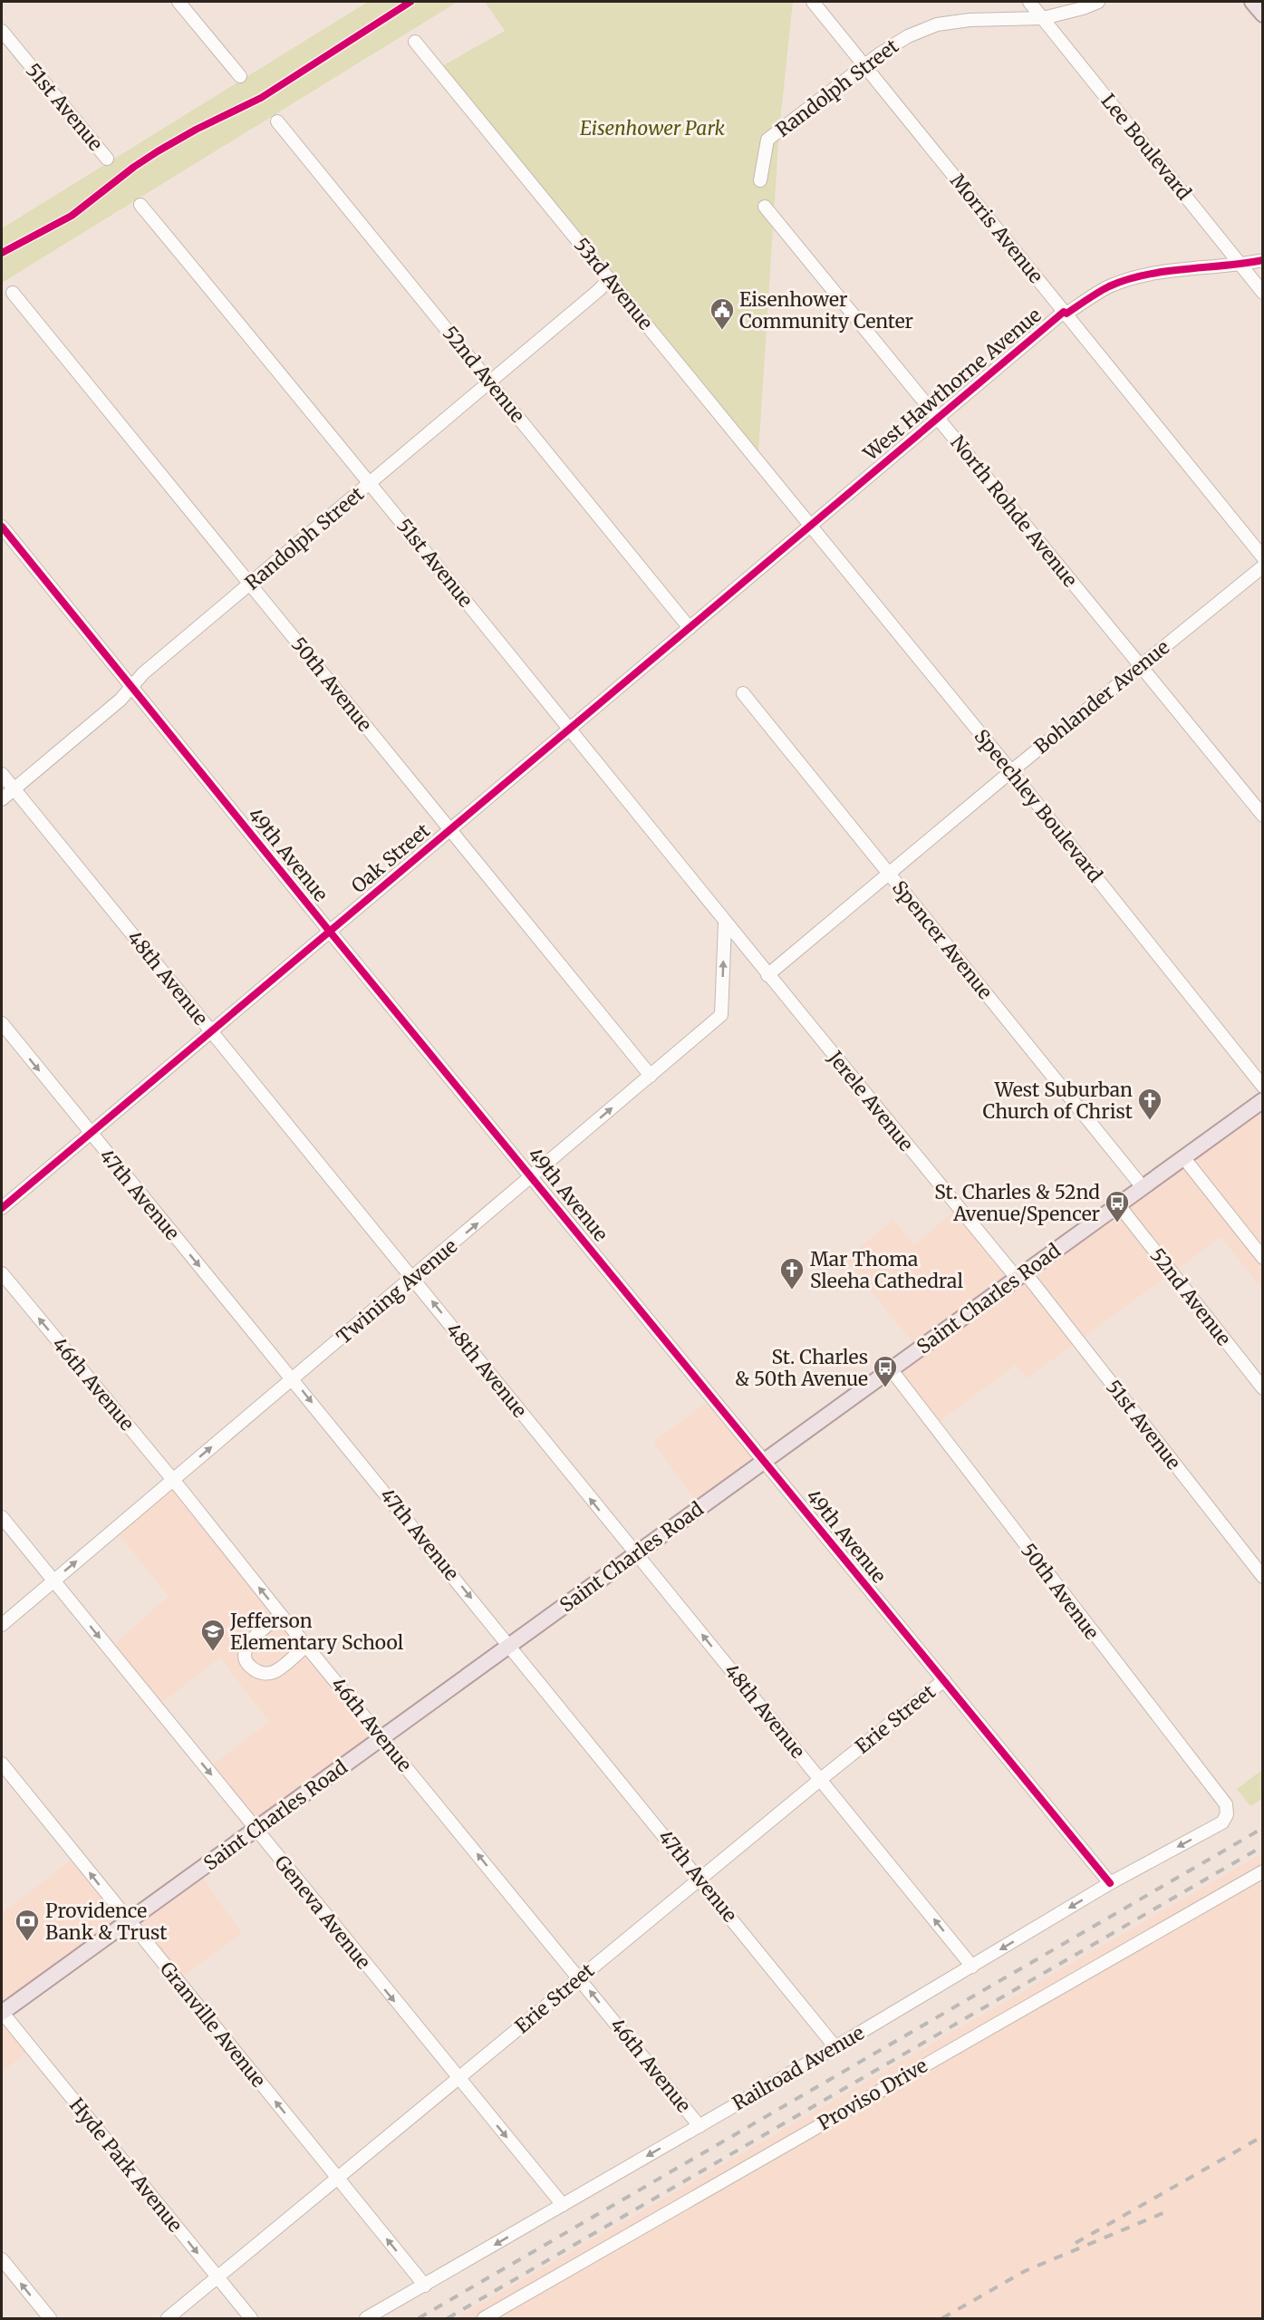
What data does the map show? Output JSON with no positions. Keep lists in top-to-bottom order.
{
  "streets": {
    "main road": ["Saint Charles Road"],
    "street": [
      "Randolph Street",
      "51st Avenue",
      "Lee Boulevard",
      "Morris Avenue",
      "53rd Avenue",
      "52nd Avenue",
      "West Hawthorne Avenue",
      "North Rohde Avenue",
      "50th Avenue",
      "Bohlander Avenue",
      "Speechley Boulevard",
      "49th Avenue",
      "Oak Street",
      "Spencer Avenue",
      "48th Avenue",
      "Jerele Avenue",
      "47th Avenue",
      "Twining Avenue",
      "46th Avenue",
      "Erie Street",
      "Geneva Avenue",
      "Granville Avenue",
      "Railroad Avenue",
      "Proviso Drive",
      "Hyde Park Avenue"
    ]
  },
  "crossings": [
    ["Randolph Street", "51st Avenue"],
    ["Randolph Street", "Lee Boulevard"],
    ["Randolph Street", "Morris Avenue"],
    ["Randolph Street", "53rd Avenue"],
    ["Randolph Street", "52nd Avenue"],
    ["Randolph Street", "50th Avenue"],
    ["Randolph Street", "49th Avenue"],
    ["Randolph Street", "48th Avenue"],
    ["51st Avenue", "Oak Street"],
    ["51st Avenue", "Jerele Avenue"],
    ["51st Avenue", "Twining Avenue"],
    ["51st Avenue", "Saint Charles Road"],
    ["Lee Boulevard", "West Hawthorne Avenue"],
    ["Morris Avenue", "West Hawthorne Avenue"],
    ["53rd Avenue", "West Hawthorne Avenue"],
    ["53rd Avenue", "Speechley Boulevard"],
    ["52nd Avenue", "Oak Street"],
    ["52nd Avenue", "Saint Charles Road"],
    ["West Hawthorne Avenue", "North Rohde Avenue"],
    ["West Hawthorne Avenue", "Speechley Boulevard"],
    ["West Hawthorne Avenue", "Oak Street"],
    ["North Rohde Avenue", "Bohlander Avenue"],
    ["50th Avenue", "Oak Street"],
    ["50th Avenue", "Twining Avenue"],
    ["50th Avenue", "Saint Charles Road"],
    ["50th Avenue", "Railroad Avenue"],
    ["Bohlander Avenue", "Speechley Boulevard"],
    ["Bohlander Avenue", "Spencer Avenue"],
    ["Bohlander Avenue", "Jerele Avenue"],
    ["49th Avenue", "Oak Street"],
    ["49th Avenue", "Twining Avenue"],
    ["49th Avenue", "Saint Charles Road"],
    ["49th Avenue", "Erie Street"],
    ["49th Avenue", "Railroad Avenue"],
    ["Oak Street", "48th Avenue"],
    ["Oak Street", "47th Avenue"],
    ["Spencer Avenue", "Saint Charles Road"],
    ["48th Avenue", "Twining Avenue"],
    ["48th Avenue", "Saint Charles Road"],
    ["48th Avenue", "Erie Street"],
    ["48th Avenue", "Railroad Avenue"],
    ["Jerele Avenue", "Twining Avenue"],
    ["Jerele Avenue", "Saint Charles Road"],
    ["47th Avenue", "Twining Avenue"],
    ["47th Avenue", "Saint Charles Road"],
    ["47th Avenue", "Erie Street"],
    ["47th Avenue", "Railroad Avenue"],
    ["Twining Avenue", "46th Avenue"],
    ["Twining Avenue", "Geneva Avenue"],
    ["Saint Charles Road", "46th Avenue"],
    ["Saint Charles Road", "Geneva Avenue"],
    ["Saint Charles Road", "Granville Avenue"],
    ["Saint Charles Road", "Hyde Park Avenue"],
    ["46th Avenue", "Erie Street"],
    ["46th Avenue", "Railroad Avenue"],
    ["Erie Street", "Geneva Avenue"],
    ["Erie Street", "Granville Avenue"],
    ["Erie Street", "Hyde Park Avenue"],
    ["Geneva Avenue", "Railroad Avenue"],
    ["Granville Avenue", "Railroad Avenue"]
  ],
  "one_way": [
    "48th Avenue",
    "47th Avenue",
    "Twining Avenue",
    "46th Avenue",
    "Geneva Avenue",
    "Granville Avenue",
    "Railroad Avenue",
    "Hyde Park Avenue"
  ],
  "parks": ["Eisenhower Park"],
  "places": {
    "public building": ["Eisenhower Community Center"],
    "church": ["West Suburban Church of Christ", "Mar Thoma Sleeha Cathedral"],
    "bus stop": ["St. Charles & 52nd Avenue/Spencer", "St. Charles & 50th Avenue"],
    "school or university": ["Jefferson Elementary School"],
    "bank": ["Providence Bank & Trust"]
  }
}
